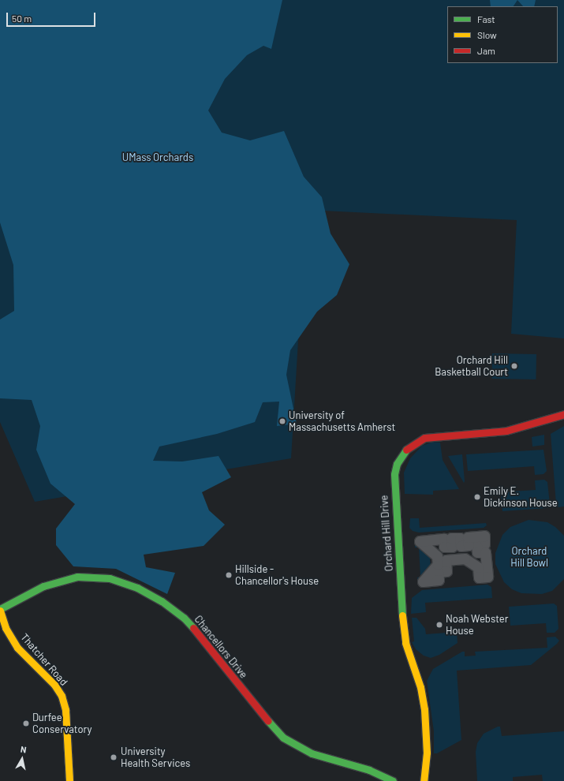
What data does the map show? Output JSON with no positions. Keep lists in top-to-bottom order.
{
  "streets": {
    "street": ["Orchard Hill Drive", "Chancellors Drive", "Thatcher Road"]
  },
  "crossings": [
    ["Chancellors Drive", "Thatcher Road"]
  ],
  "parks": ["UMass Orchards", "Orchard Hill Bowl"],
  "places": [
    "Orchard Hill Basketball Court",
    "University of Massachusetts Amherst",
    "Emily E. Dickinson House",
    "Hillside - Chancellor's House",
    "Noah Webster House",
    "Durfee Conservatory",
    "University Health Services"
  ],
  "legend": ["Fast", "Slow", "Jam"],
  "scale_bar": "50 m",
  "north": "top"
}
